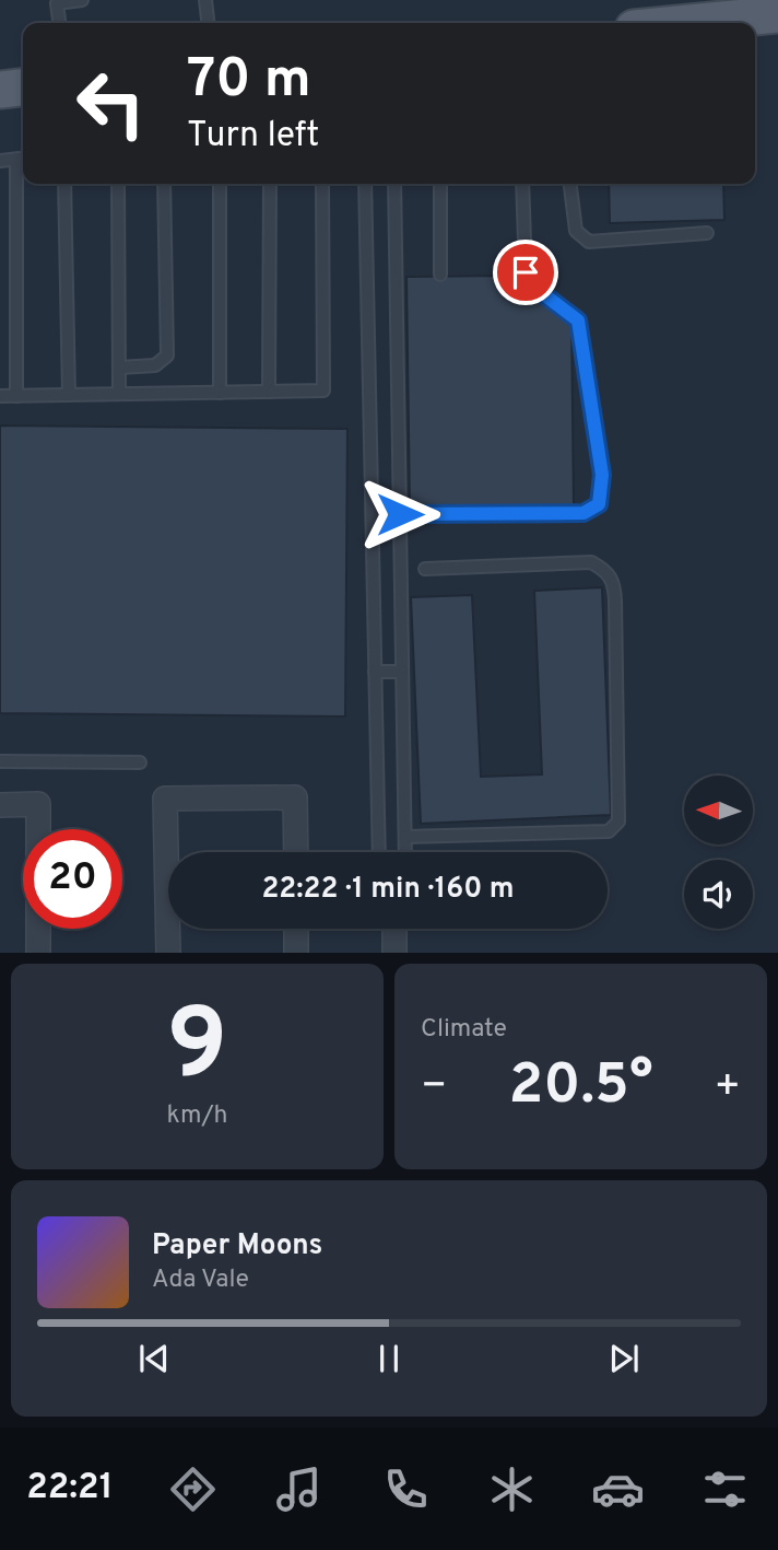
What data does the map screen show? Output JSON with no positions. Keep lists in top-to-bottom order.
{
  "north": "left",
  "page": {
    "turn": ["70 m", "Turn left"],
    "limit": "20",
    "trip": "22:22 · 1 min · 160 m",
    "tile": [
      ["9", "km/h"],
      "Climate"
    ],
    "heat": ["−", "20.5°", "+"],
    "song": ["Paper Moons", "Ada Vale"],
    "tabs": "22:21"
  }
}
